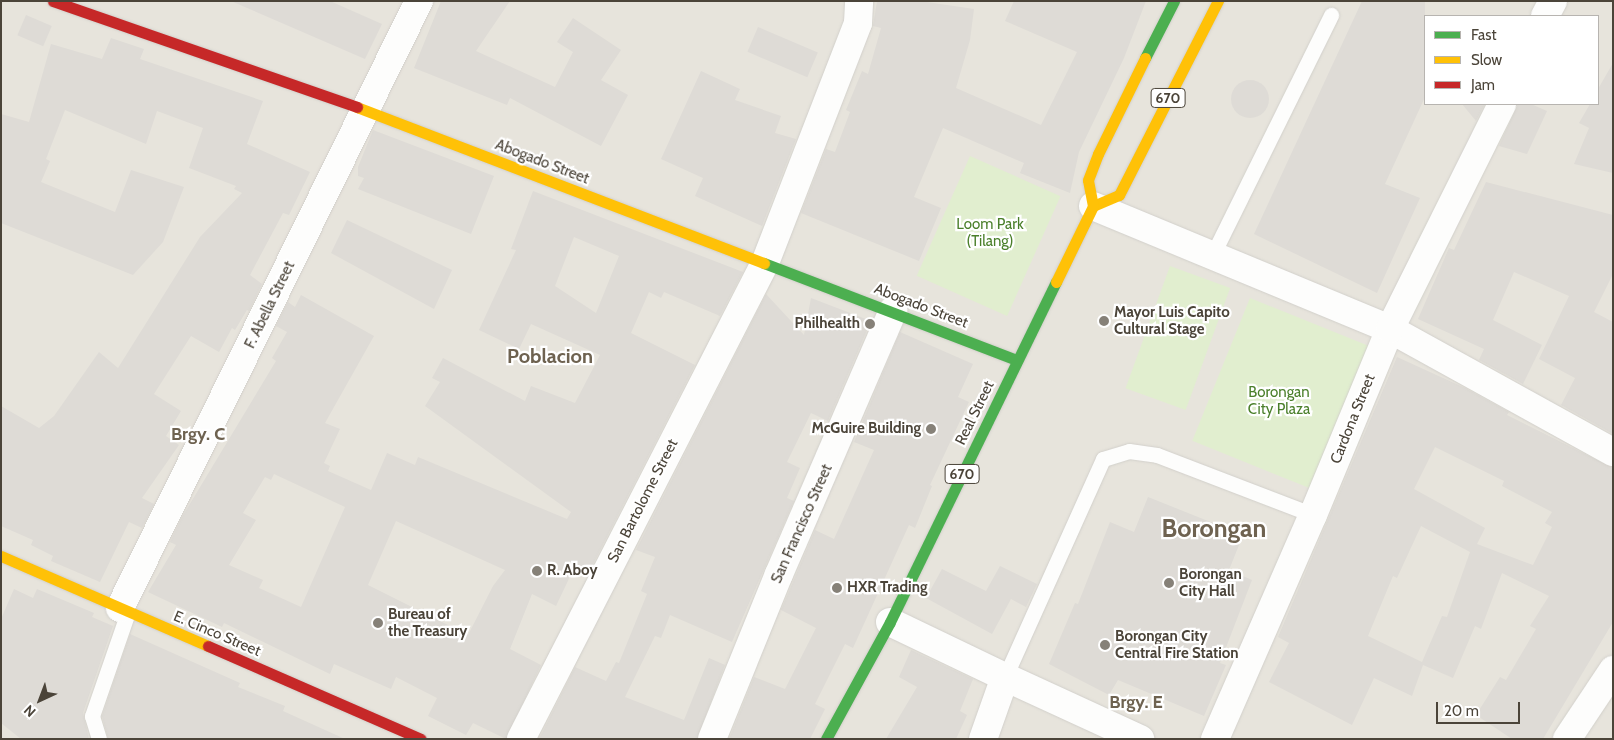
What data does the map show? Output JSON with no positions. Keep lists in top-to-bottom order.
{
  "streets": {
    "street": [
      "670",
      "Abogado Street",
      "F. Abella Street",
      "Real Street",
      "Cardona Street",
      "San Bartolome Street",
      "San Francisco Street",
      "E. Cinco Street"
    ]
  },
  "crossings": [
    ["670", "Real Street"],
    ["Abogado Street", "F. Abella Street"],
    ["Abogado Street", "Real Street"],
    ["Abogado Street", "San Bartolome Street"],
    ["Abogado Street", "San Francisco Street"],
    ["F. Abella Street", "E. Cinco Street"]
  ],
  "districts": [
    "Poblacion",
    "Brgy. C",
    "Borongan",
    "Brgy. E"
  ],
  "parks": ["Loom Park (Tilang)", "Borongan City Plaza"],
  "places": [
    "Mayor Luis Capito Cultural Stage",
    "Philhealth",
    "McGuire Building",
    "R. Aboy",
    "Borongan City Hall",
    "HXR Trading",
    "Bureau of the Treasury",
    "Borongan City Central Fire Station"
  ],
  "legend": ["Fast", "Slow", "Jam"],
  "scale_bar": "20 m",
  "north": "bottom left"
}
